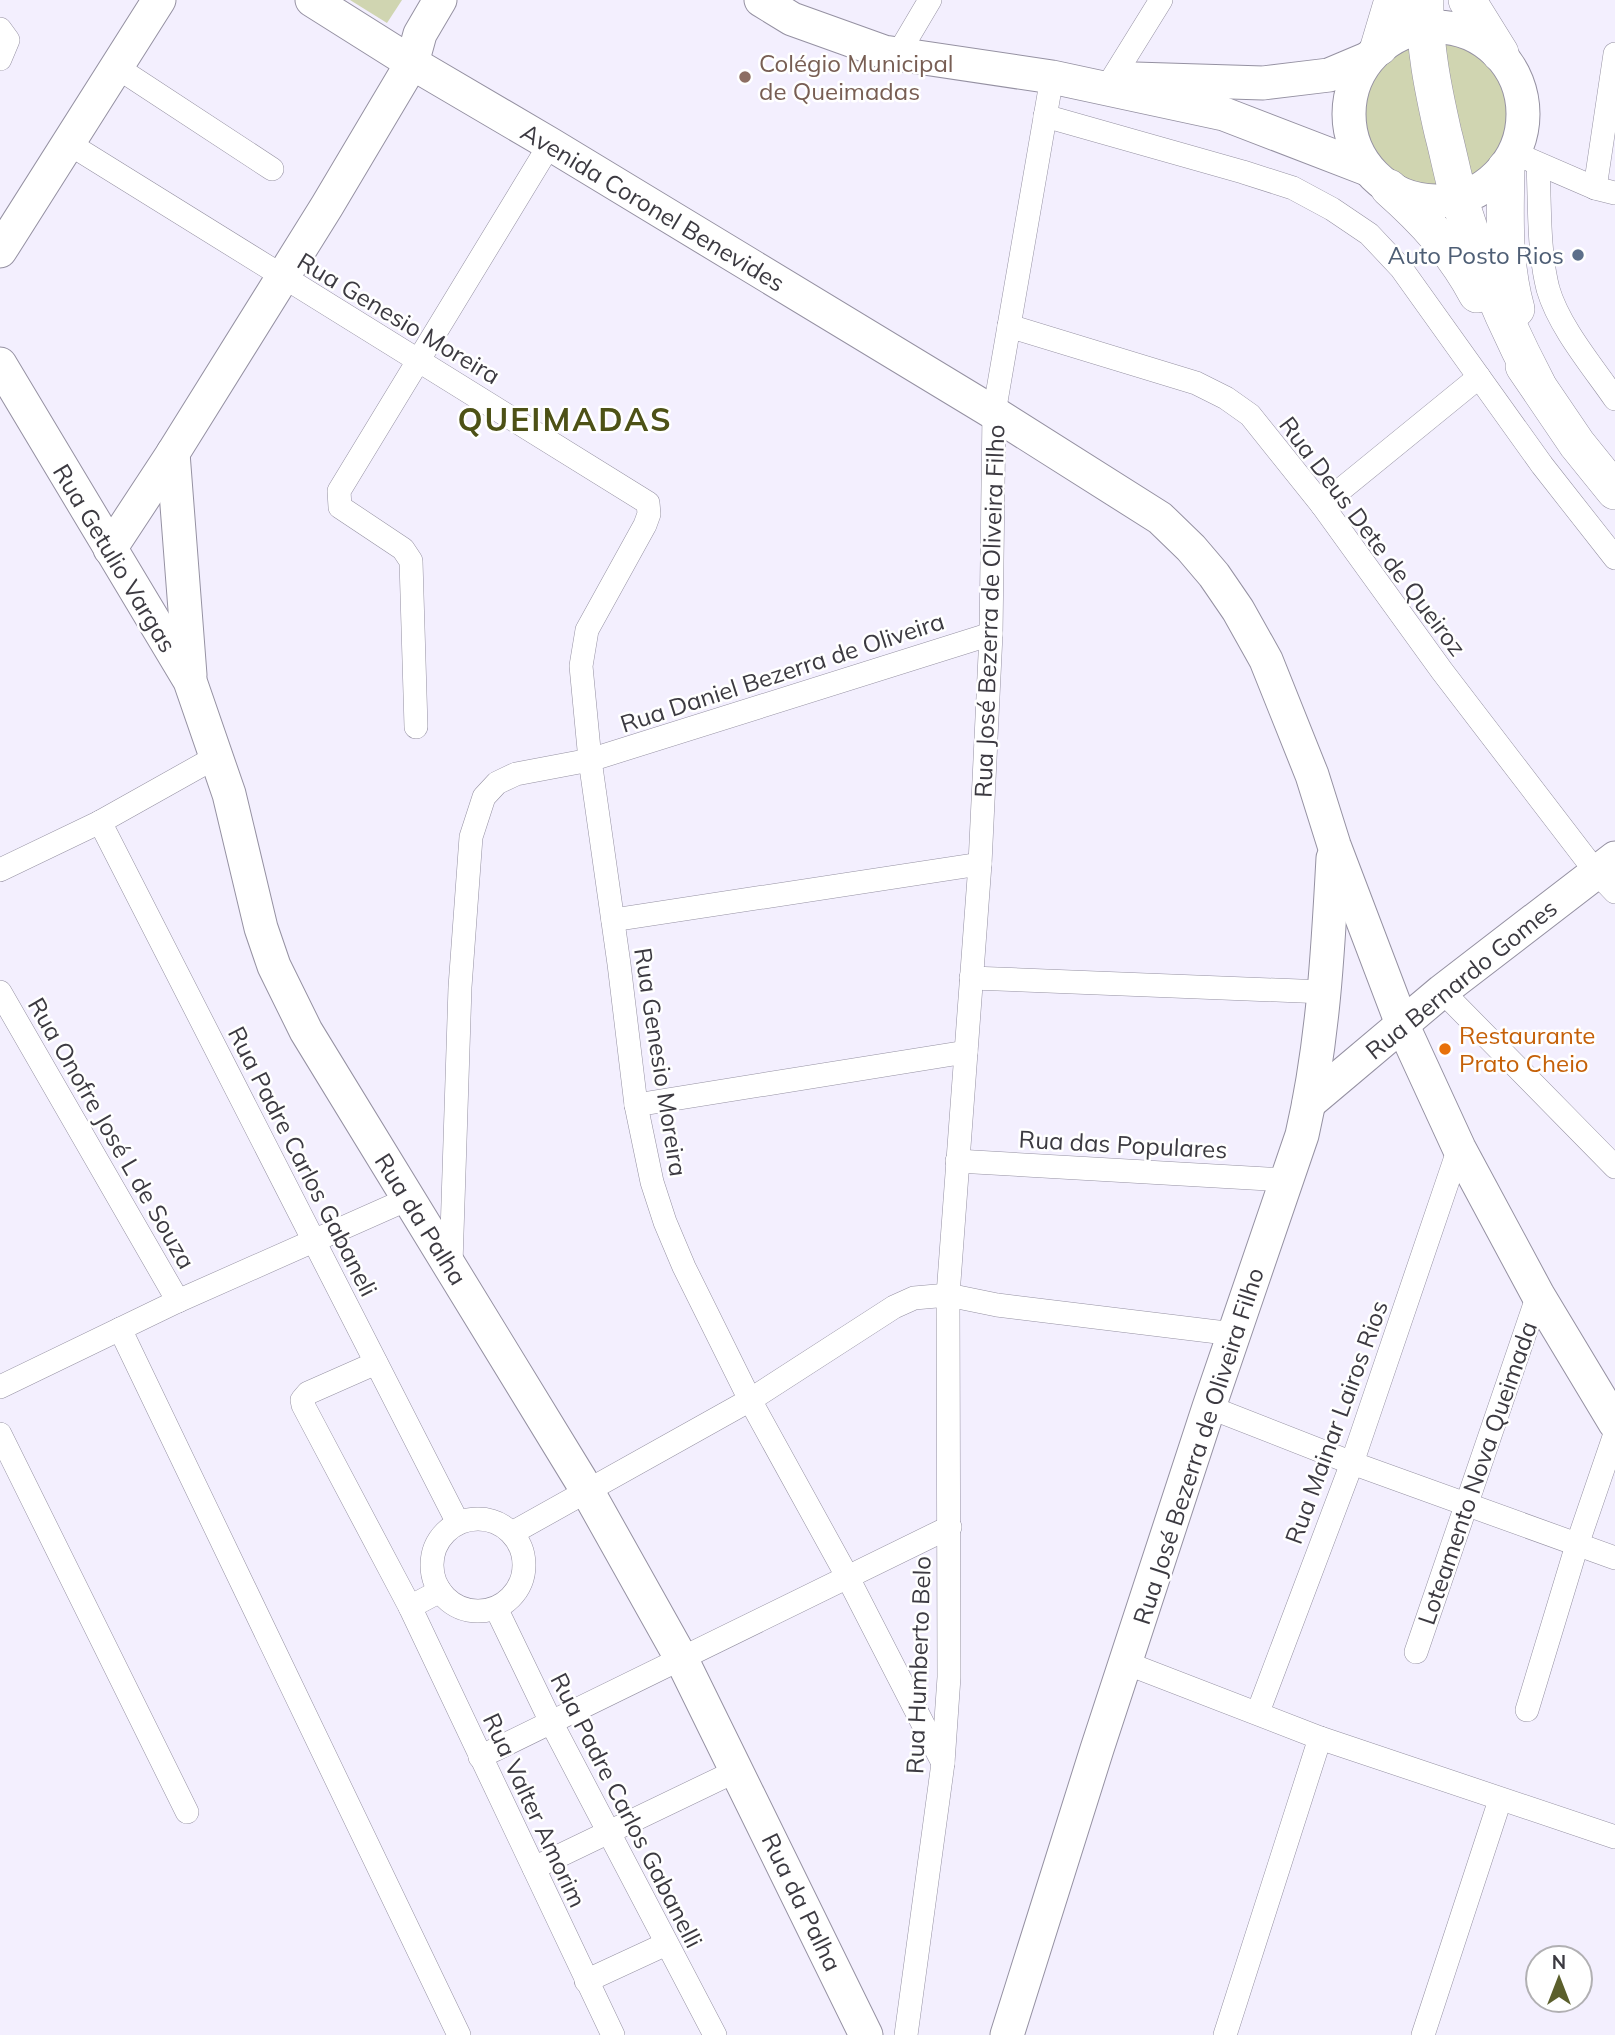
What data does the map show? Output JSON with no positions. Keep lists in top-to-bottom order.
{
  "streets": {
    "main road": [
      "Avenida Coronel Benevides",
      "Rua Getulio Vargas",
      "Rua José Bezerra de Oliveira Filho",
      "Rua Bernardo Gomes",
      "Rua da Palha",
      "Loteamento Nova Queimada"
    ],
    "street": [
      "Rua Genesio Moreira",
      "Rua Deus Dete de Queiroz",
      "Rua Daniel Bezerra de Oliveira",
      "Rua Onofre José L de Souza",
      "Rua das Populares",
      "Rua Padre Carlos Gabaneli",
      "Rua Mainar Lairos Rios",
      "Rua Humberto Belo",
      "Rua Valter Amorim",
      "Rua Padre Carlos Gabanelli"
    ]
  },
  "crossings": [
    ["Avenida Coronel Benevides", "Rua José Bezerra de Oliveira Filho"],
    ["Rua Genesio Moreira", "Rua José Bezerra de Oliveira Filho"],
    ["Rua Genesio Moreira", "Rua Daniel Bezerra de Oliveira"],
    ["Rua Deus Dete de Queiroz", "Rua Bernardo Gomes"],
    ["Rua Getulio Vargas", "Rua da Palha"],
    ["Rua José Bezerra de Oliveira Filho", "Rua Daniel Bezerra de Oliveira"],
    ["Rua José Bezerra de Oliveira Filho", "Rua Bernardo Gomes"],
    ["Rua José Bezerra de Oliveira Filho", "Rua das Populares"],
    ["Rua José Bezerra de Oliveira Filho", "Loteamento Nova Queimada"],
    ["Rua José Bezerra de Oliveira Filho", "Rua Humberto Belo"],
    ["Rua Bernardo Gomes", "Loteamento Nova Queimada"],
    ["Rua Padre Carlos Gabaneli", "Rua Valter Amorim"],
    ["Rua Padre Carlos Gabaneli", "Rua Padre Carlos Gabanelli"],
    ["Rua Mainar Lairos Rios", "Loteamento Nova Queimada"]
  ],
  "districts": ["QUEIMADAS"],
  "places": ["Colégio Municipal de Queimadas", "Auto Posto Rios", "Restaurante Prato Cheio"],
  "north": "top"
}
